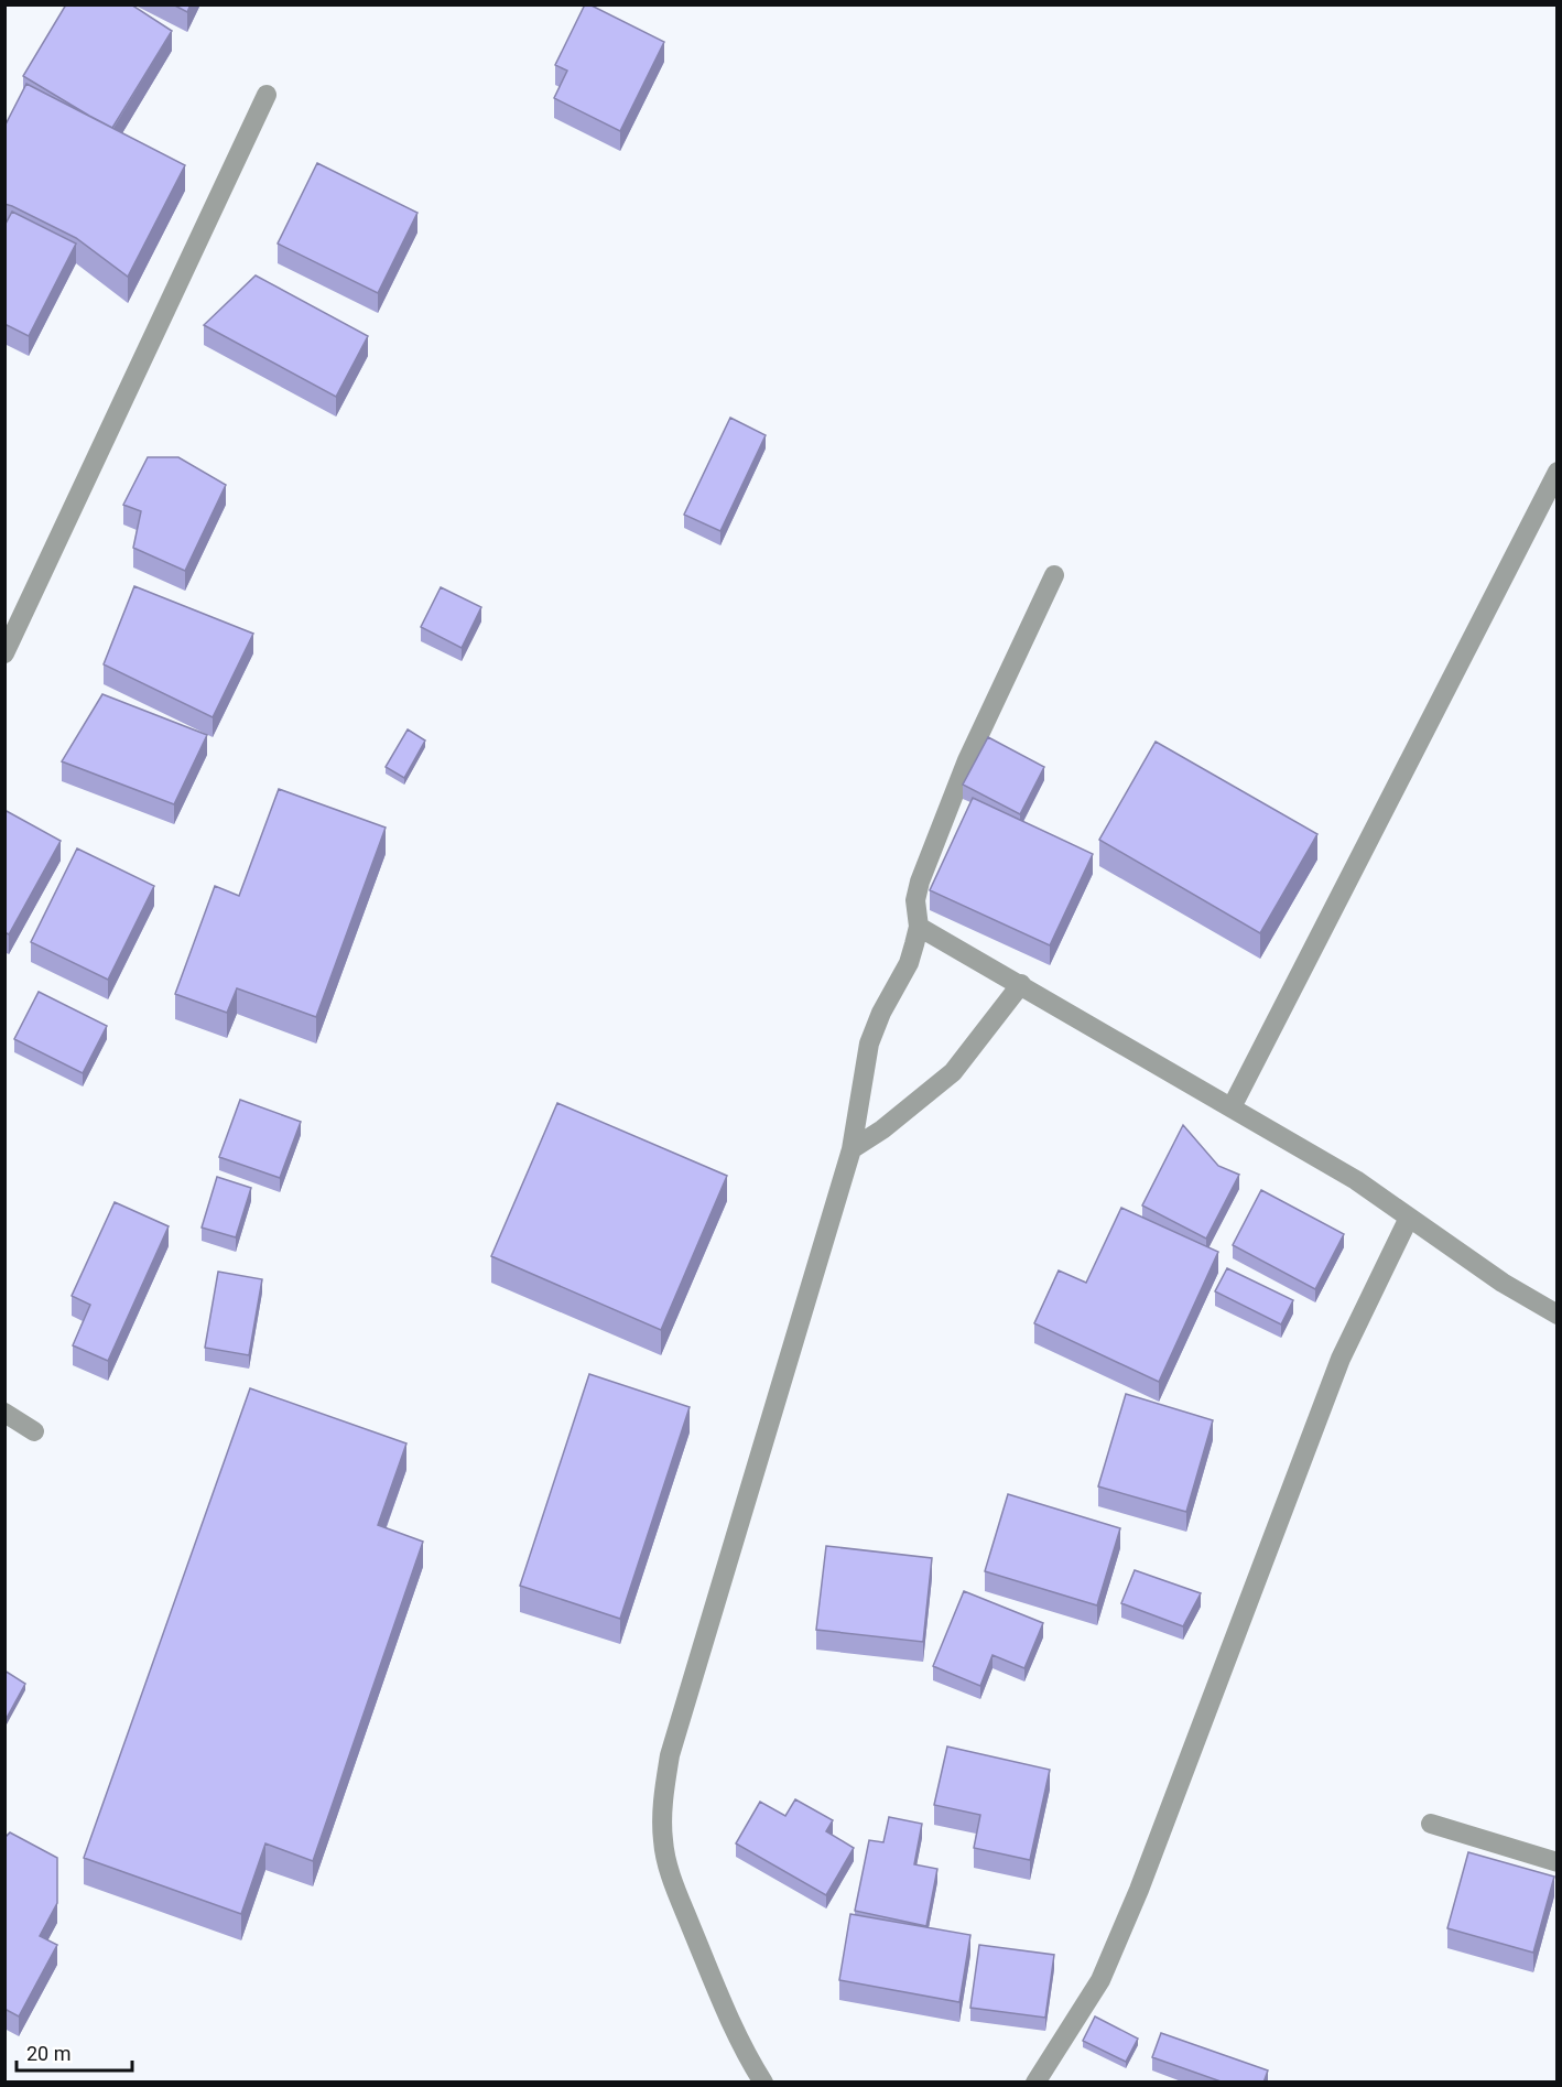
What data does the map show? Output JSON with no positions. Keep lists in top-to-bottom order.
{
  "scale_bar": "20 m"
}
